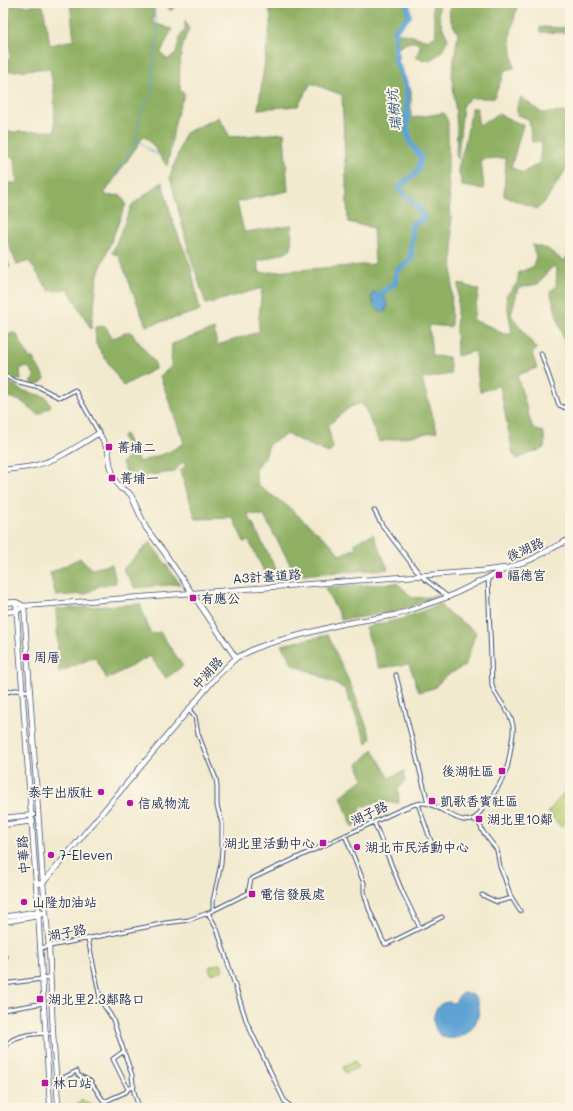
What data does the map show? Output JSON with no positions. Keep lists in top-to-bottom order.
{
  "streets": {
    "street": [
      "後湖路",
      "A3計畫道路",
      "中湖路",
      "湖子路",
      "中華路"
    ]
  },
  "crossings": [
    ["後湖路", "A3計畫道路"],
    ["後湖路", "中湖路"],
    ["A3計畫道路", "中華路"],
    ["中湖路", "中華路"],
    ["湖子路", "中華路"]
  ],
  "water": ["瑞樹坑"],
  "places": {
    "transit": [
      "菁埔二",
      "菁埔一",
      "福德宮",
      "有應公",
      "周厝",
      "後湖社區",
      "凱歌香賓社區",
      "湖北里10鄰",
      "湖北里活動中心",
      "電信發展處",
      "湖北里2.3鄰路口",
      "林口站"
    ],
    "other": [
      "泰宇出版社",
      "信威物流",
      "湖北市民活動中心",
      "7-Eleven",
      "山隆加油站"
    ]
  }
}
